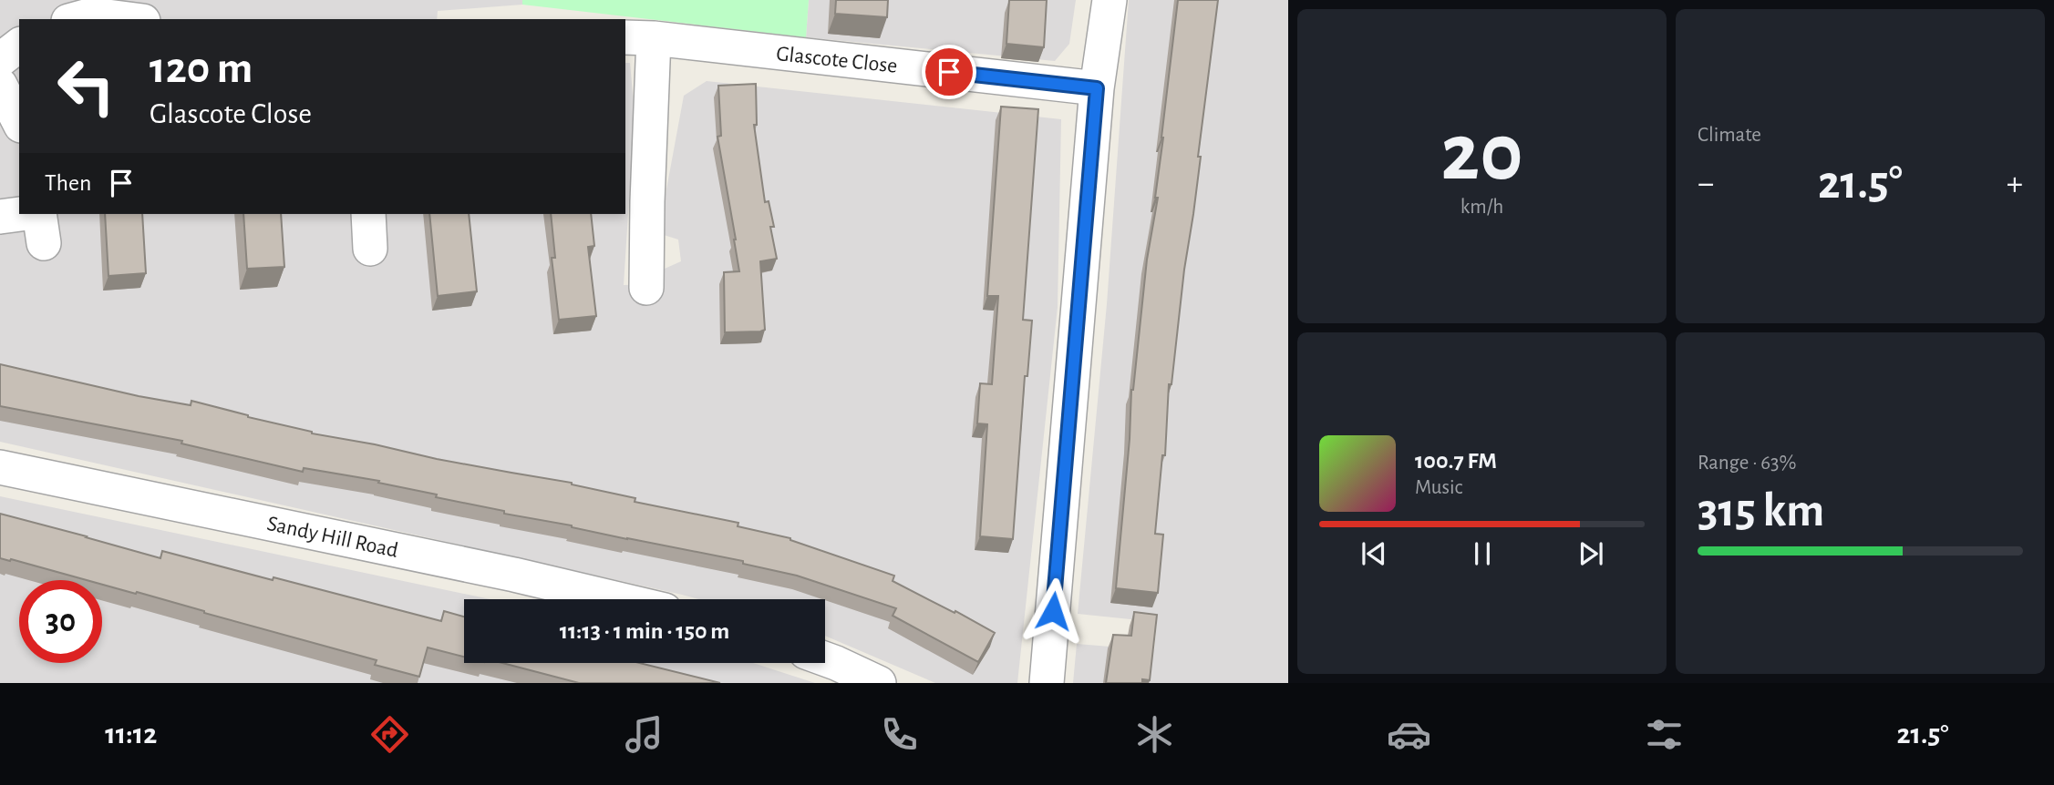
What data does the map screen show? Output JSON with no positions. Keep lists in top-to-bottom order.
{
  "streets": {
    "street": ["Glascote Close", "Sandy Hill Road"]
  },
  "page": {
    "tile": [
      ["20", "km/h"],
      "Climate",
      ["Range · 63%", "315 km"]
    ],
    "turn": ["120 m", "Glascote Close"],
    "then": "Then",
    "heat": ["−", "21.5°", "+"],
    "song": ["100.7 FM", "Music"],
    "limit": "30",
    "trip": "11:13 · 1 min · 150 m",
    "tabs": ["11:12", "21.5°"]
  }
}
